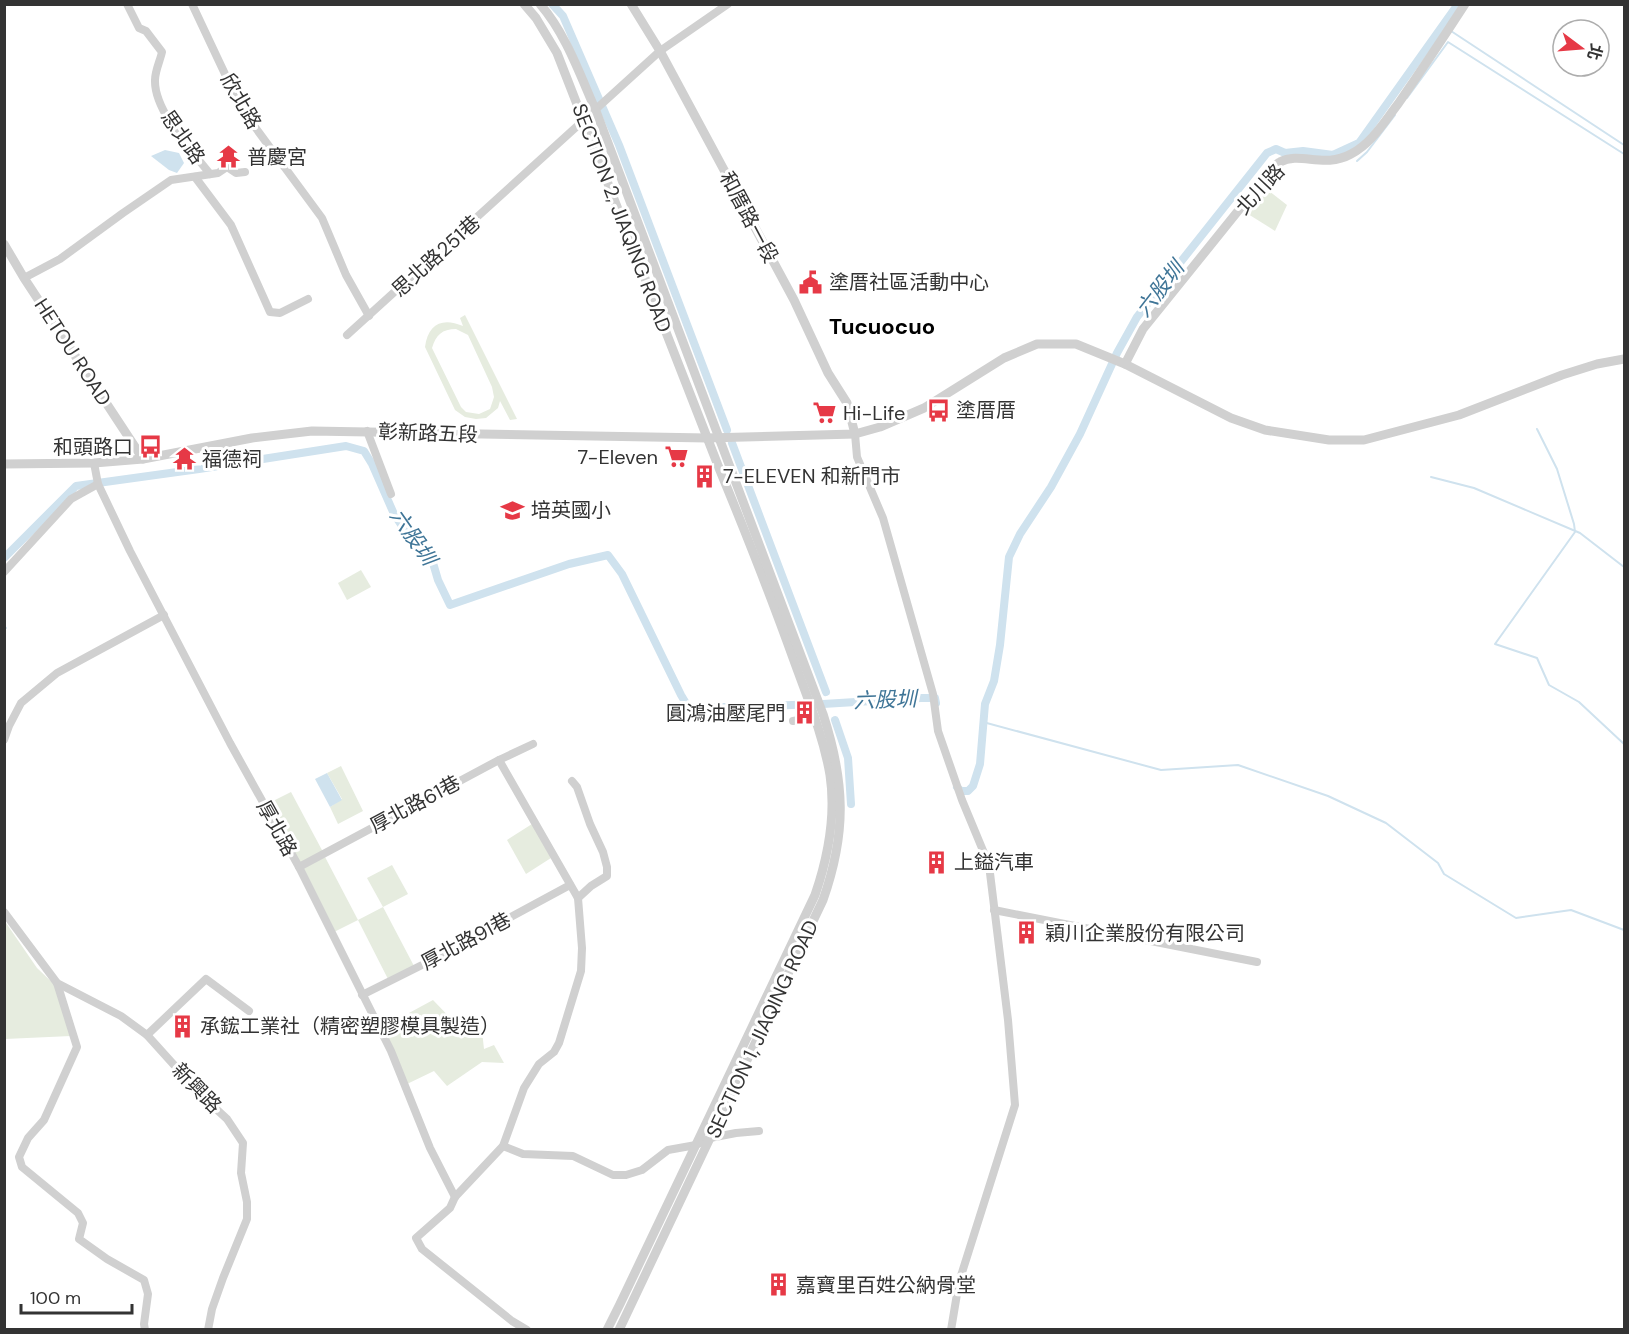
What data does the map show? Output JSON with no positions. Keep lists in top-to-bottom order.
{
  "streets": {
    "street": [
      "欣北路",
      "思北路",
      "北川路",
      "和厝路一段",
      "SECTION 2, JIAQING ROAD",
      "思北路251巷",
      "HETOU ROAD",
      "彰新路五段",
      "厚北路61巷",
      "厚北路",
      "厚北路91巷",
      "SECTION 1, JIAQING ROAD",
      "新興路"
    ]
  },
  "crossings": [
    ["欣北路", "思北路251巷"],
    ["北川路", "彰新路五段"],
    ["和厝路一段", "思北路251巷"],
    ["和厝路一段", "彰新路五段"],
    ["SECTION 2, JIAQING ROAD", "思北路251巷"],
    ["SECTION 2, JIAQING ROAD", "彰新路五段"],
    ["HETOU ROAD", "彰新路五段"],
    ["彰新路五段", "厚北路"],
    ["厚北路61巷", "厚北路"],
    ["厚北路", "厚北路91巷"]
  ],
  "districts": ["Tucuocuo"],
  "water": ["六股圳"],
  "places": {
    "temple": ["普慶宮", "福德祠"],
    "public building": ["塗厝社區活動中心"],
    "bus stop": ["塗厝厝", "和頭路口"],
    "supermarket": ["Hi-Life", "7-Eleven"],
    "building": [
      "7-ELEVEN 和新門市",
      "圓鴻油壓尾門",
      "上鎰汽車",
      "穎川企業股份有限公司",
      "承鋐工業社（精密塑膠模具製造）",
      "嘉寶里百姓公納骨堂"
    ],
    "school or university": ["培英國小"]
  },
  "scale_bar": "100 m",
  "north": "right"
}
